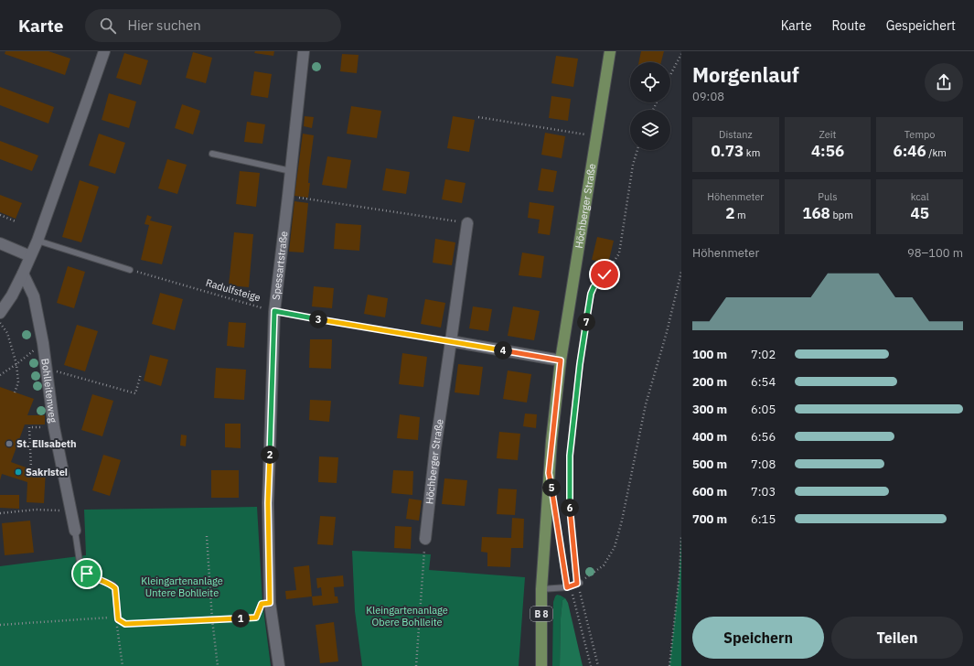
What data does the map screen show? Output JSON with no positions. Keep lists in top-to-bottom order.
{
  "streets": {
    "main road": ["Höchberger Straße", "B 8"],
    "street": ["Spessartstraße", "Bohlleitenweg"],
    "path": ["Radulfsteige"]
  },
  "crossings": [
    ["Höchberger Straße", "Radulfsteige"],
    ["Spessartstraße", "Radulfsteige"]
  ],
  "parks": ["Kleingartenanlage Untere Bohlleite", "Kleingartenanlage Obere Bohlleite"],
  "places": ["St. Elisabeth", "Sakristei"],
  "page": {
    "header": "Karte",
    "search": "Hier suchen",
    "nav": ["Karte", "Route", "Gespeichert"],
    "heading": ["Morgenlauf", "09:08"],
    "stats": [
      ["Distanz", "0.73 km"],
      ["Zeit", "4:56"],
      ["Tempo", "6:46 /km"],
      ["Höhenmeter", "2 m"],
      ["Puls", "168 bpm"],
      ["kcal", "45"]
    ],
    "chart": ["Höhenmeter", "98–100 m"],
    "pins": [
      "3",
      "7",
      "4",
      "2",
      "5",
      "6",
      "1"
    ],
    "list": [
      {
        "name": "100 m",
        "note": "7:02"
      },
      {
        "name": "200 m",
        "note": "6:54"
      },
      {
        "name": "300 m",
        "note": "6:05"
      },
      {
        "name": "400 m",
        "note": "6:56"
      },
      {
        "name": "500 m",
        "note": "7:08"
      },
      {
        "name": "600 m",
        "note": "7:03"
      },
      {
        "name": "700 m",
        "note": "6:15"
      }
    ],
    "buttons": ["Speichern", "Teilen"]
  }
}
